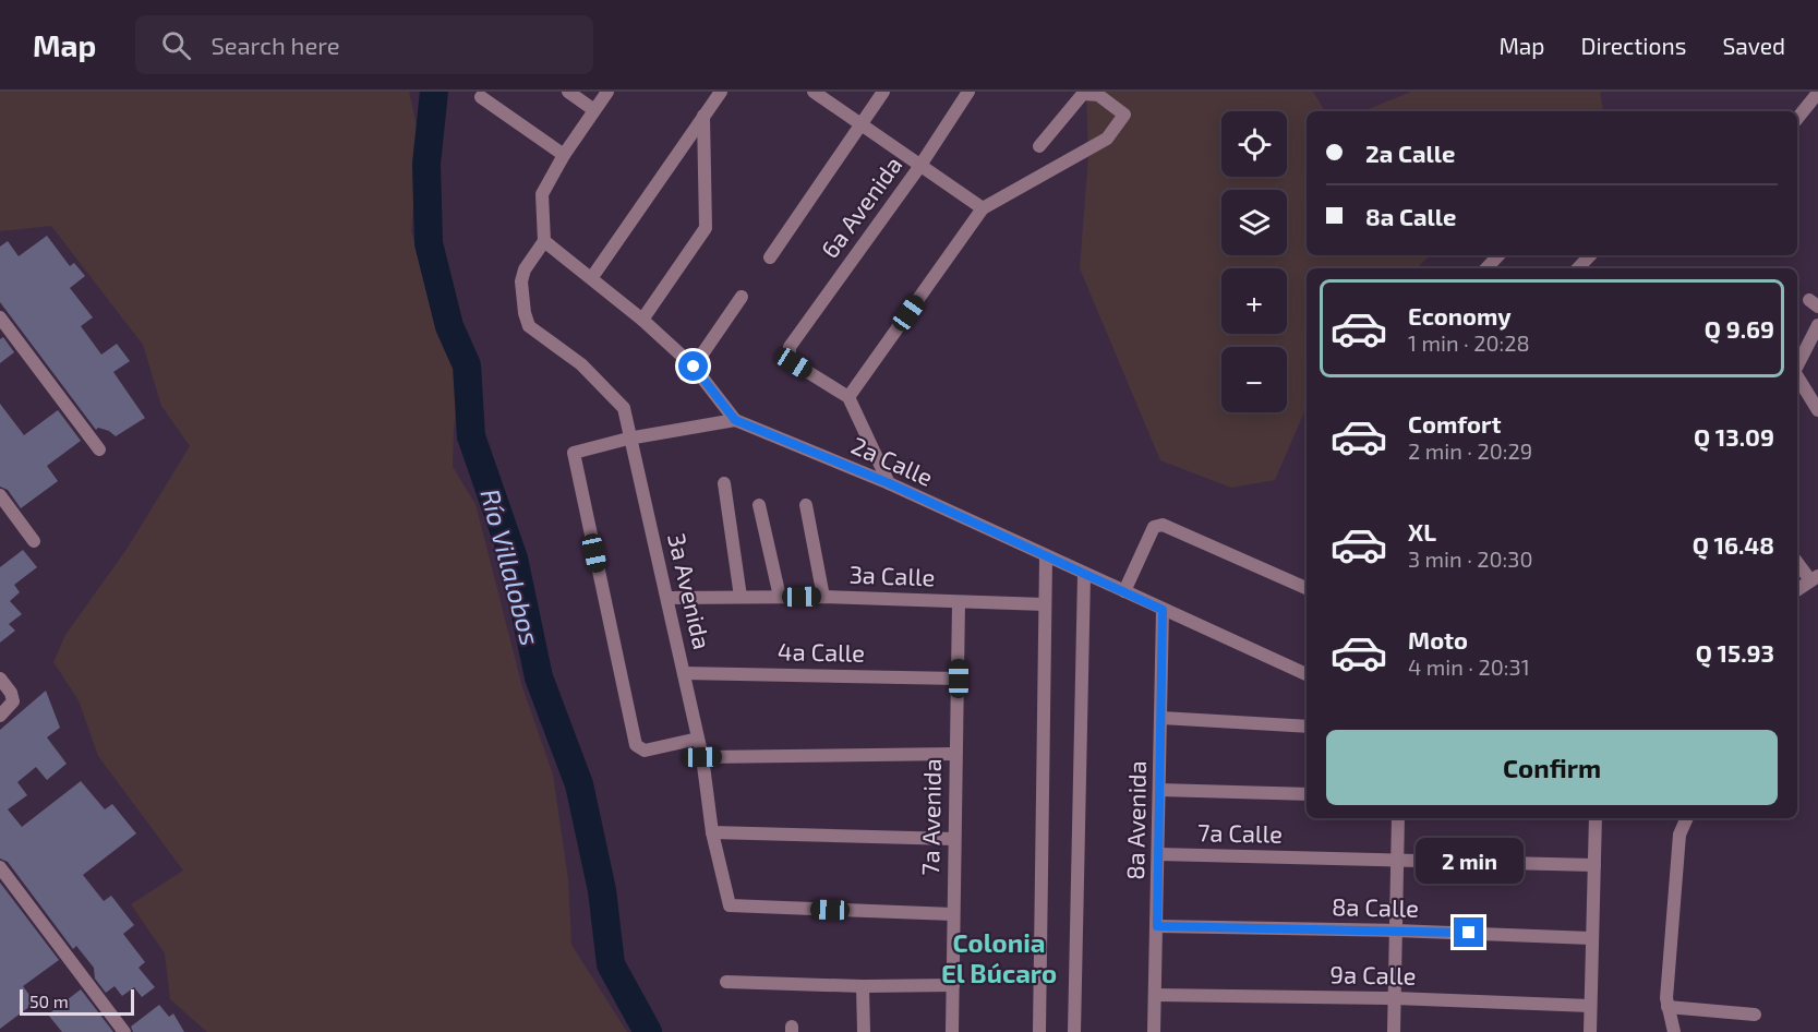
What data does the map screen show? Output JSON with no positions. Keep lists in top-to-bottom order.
{
  "streets": {
    "street": [
      "6a Avenida",
      "2a Calle",
      "3a Calle",
      "3a Avenida",
      "4a Calle",
      "7a Avenida",
      "8a Avenida",
      "7a Calle",
      "8a Calle",
      "9a Calle"
    ]
  },
  "crossings": [
    ["2a Calle", "3a Avenida"],
    ["2a Calle", "8a Avenida"],
    ["3a Calle", "3a Avenida"],
    ["3a Calle", "7a Avenida"],
    ["3a Avenida", "4a Calle"],
    ["3a Avenida", "7a Avenida"],
    ["4a Calle", "7a Avenida"],
    ["8a Avenida", "7a Calle"],
    ["8a Avenida", "8a Calle"],
    ["8a Avenida", "9a Calle"]
  ],
  "districts": ["Colonia El Búcaro"],
  "water": ["Río Villalobos"],
  "scale_bar": "50 m",
  "page": {
    "header": "Map",
    "search": "Search here",
    "nav": ["Map", "Directions", "Saved"],
    "map_buttons": ["+", "−"],
    "banner": ["2a Calle", "8a Calle"],
    "list": [
      {
        "name": "Economy",
        "note": "1 min · 20:28",
        "value": "Q 9.69"
      },
      {
        "name": "Comfort",
        "note": "2 min · 20:29",
        "value": "Q 13.09"
      },
      {
        "name": "XL",
        "note": "3 min · 20:30",
        "value": "Q 16.48"
      },
      {
        "name": "Moto",
        "note": "4 min · 20:31",
        "value": "Q 15.93"
      }
    ],
    "buttons": "Confirm",
    "bubble": "2 min",
    "scale": "50 m"
  }
}
